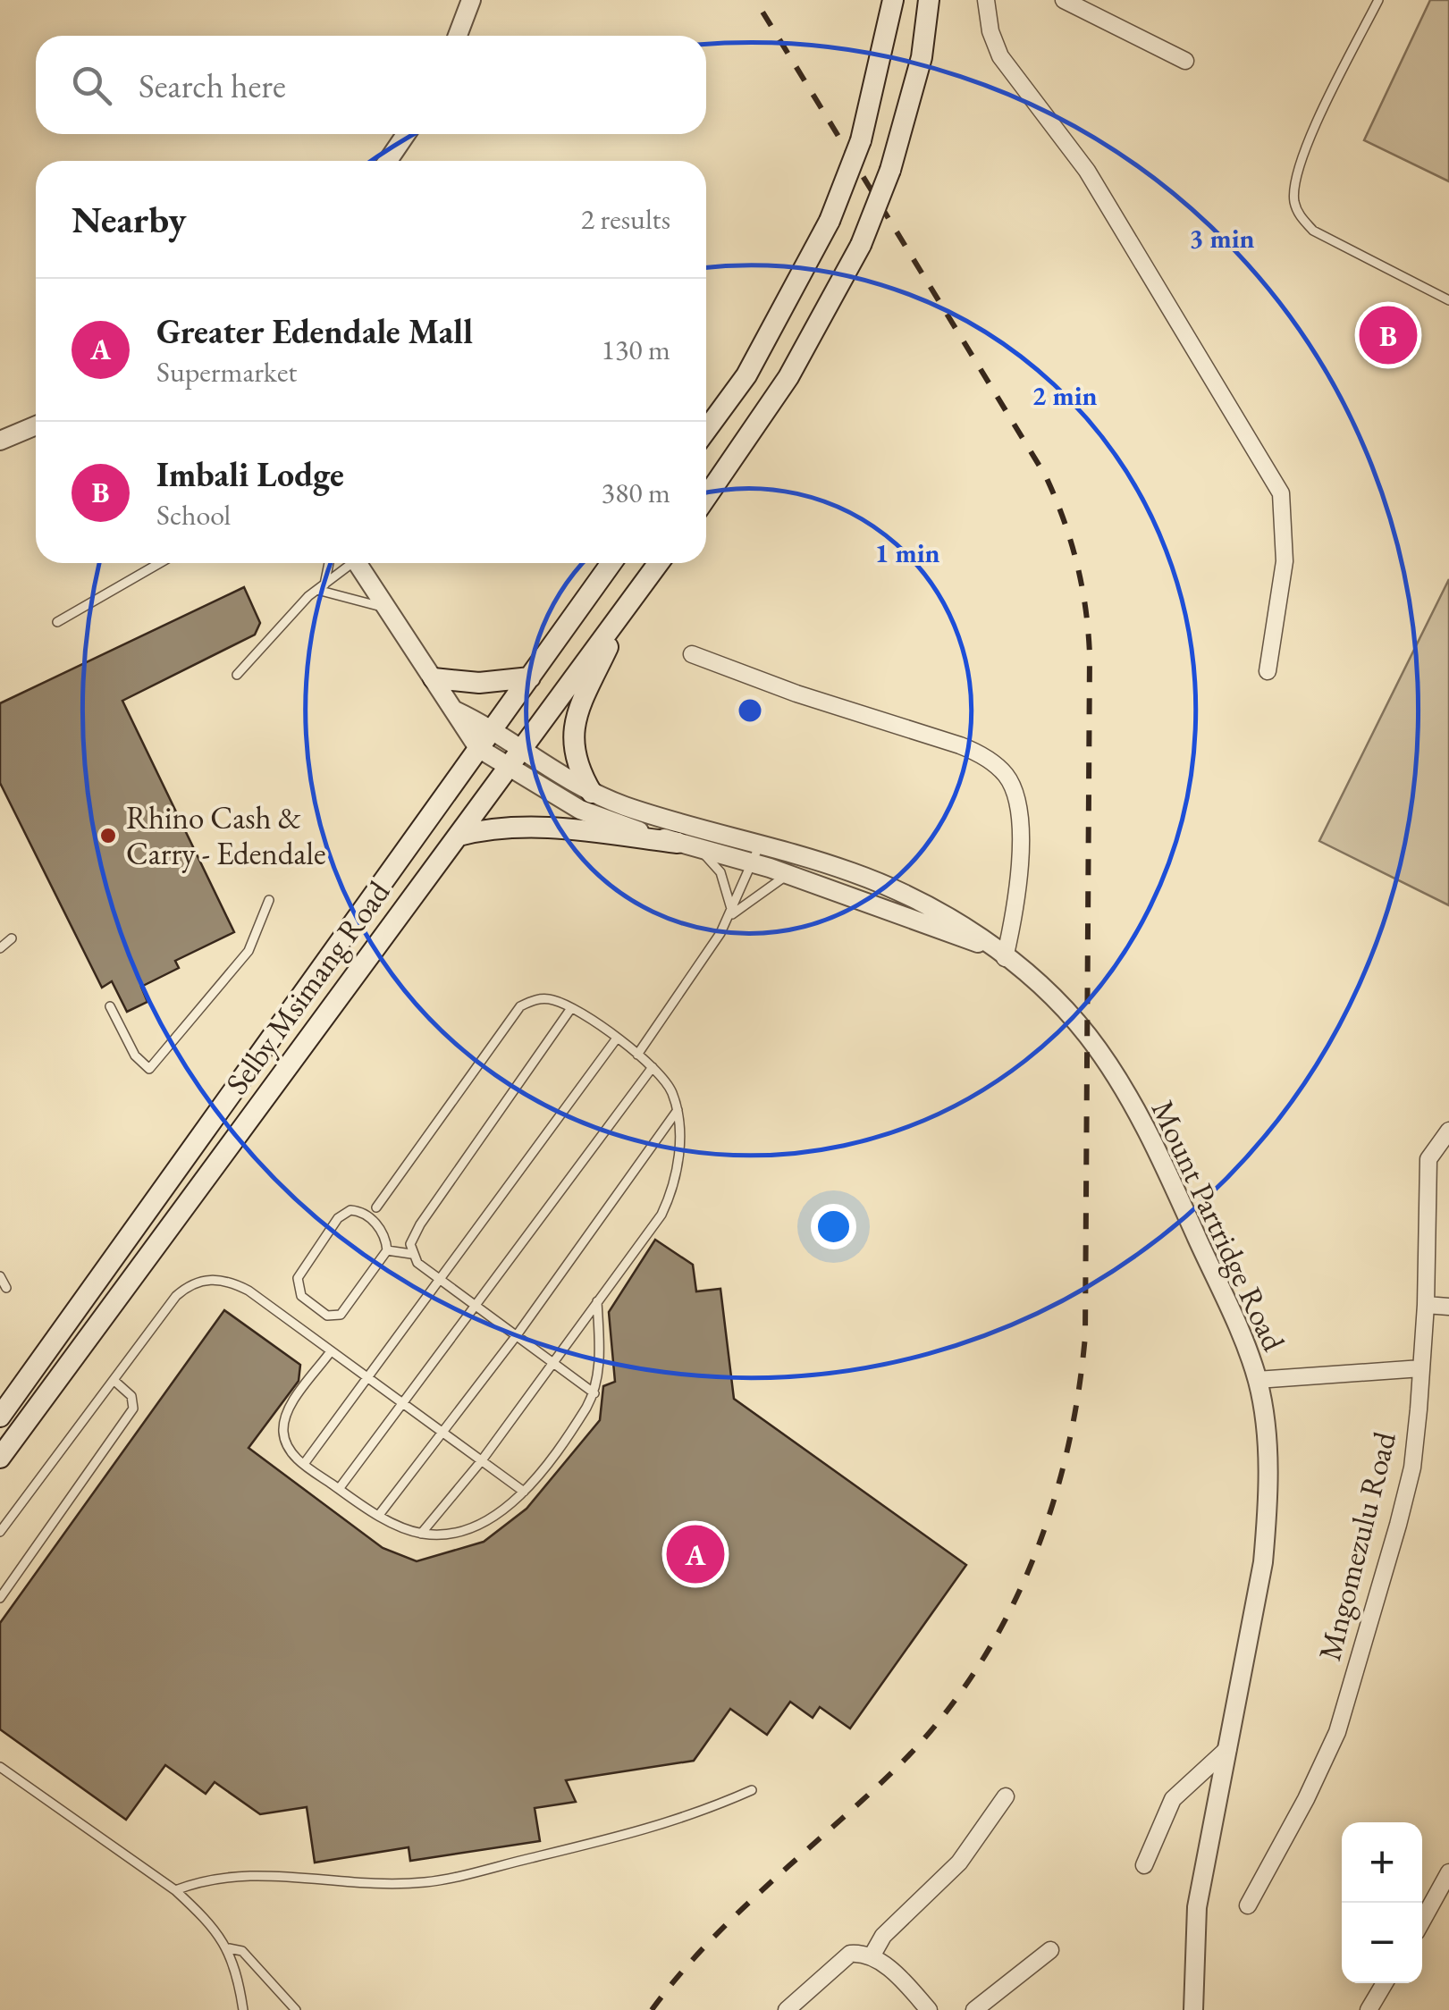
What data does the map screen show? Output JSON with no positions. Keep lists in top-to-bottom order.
{
  "streets": {
    "main road": ["Selby Msimang Road"],
    "street": ["Mount Partridge Road", "Mngomezulu Road"]
  },
  "crossings": [
    ["Selby Msimang Road", "Mount Partridge Road"]
  ],
  "places": ["Rhino Cash & Carry - Edendale"],
  "page": {
    "search": "Search here",
    "heading": ["Nearby", "2 results"],
    "list": [
      {
        "mark": "A",
        "name": "Greater Edendale Mall",
        "note": "Supermarket",
        "value": "130 m"
      },
      {
        "mark": "B",
        "name": "Imbali Lodge",
        "note": "School",
        "value": "380 m"
      }
    ],
    "pins": ["B", "A"],
    "map_buttons": ["+", "−"]
  },
  "rings": ["3 min", "2 min", "1 min"]
}
